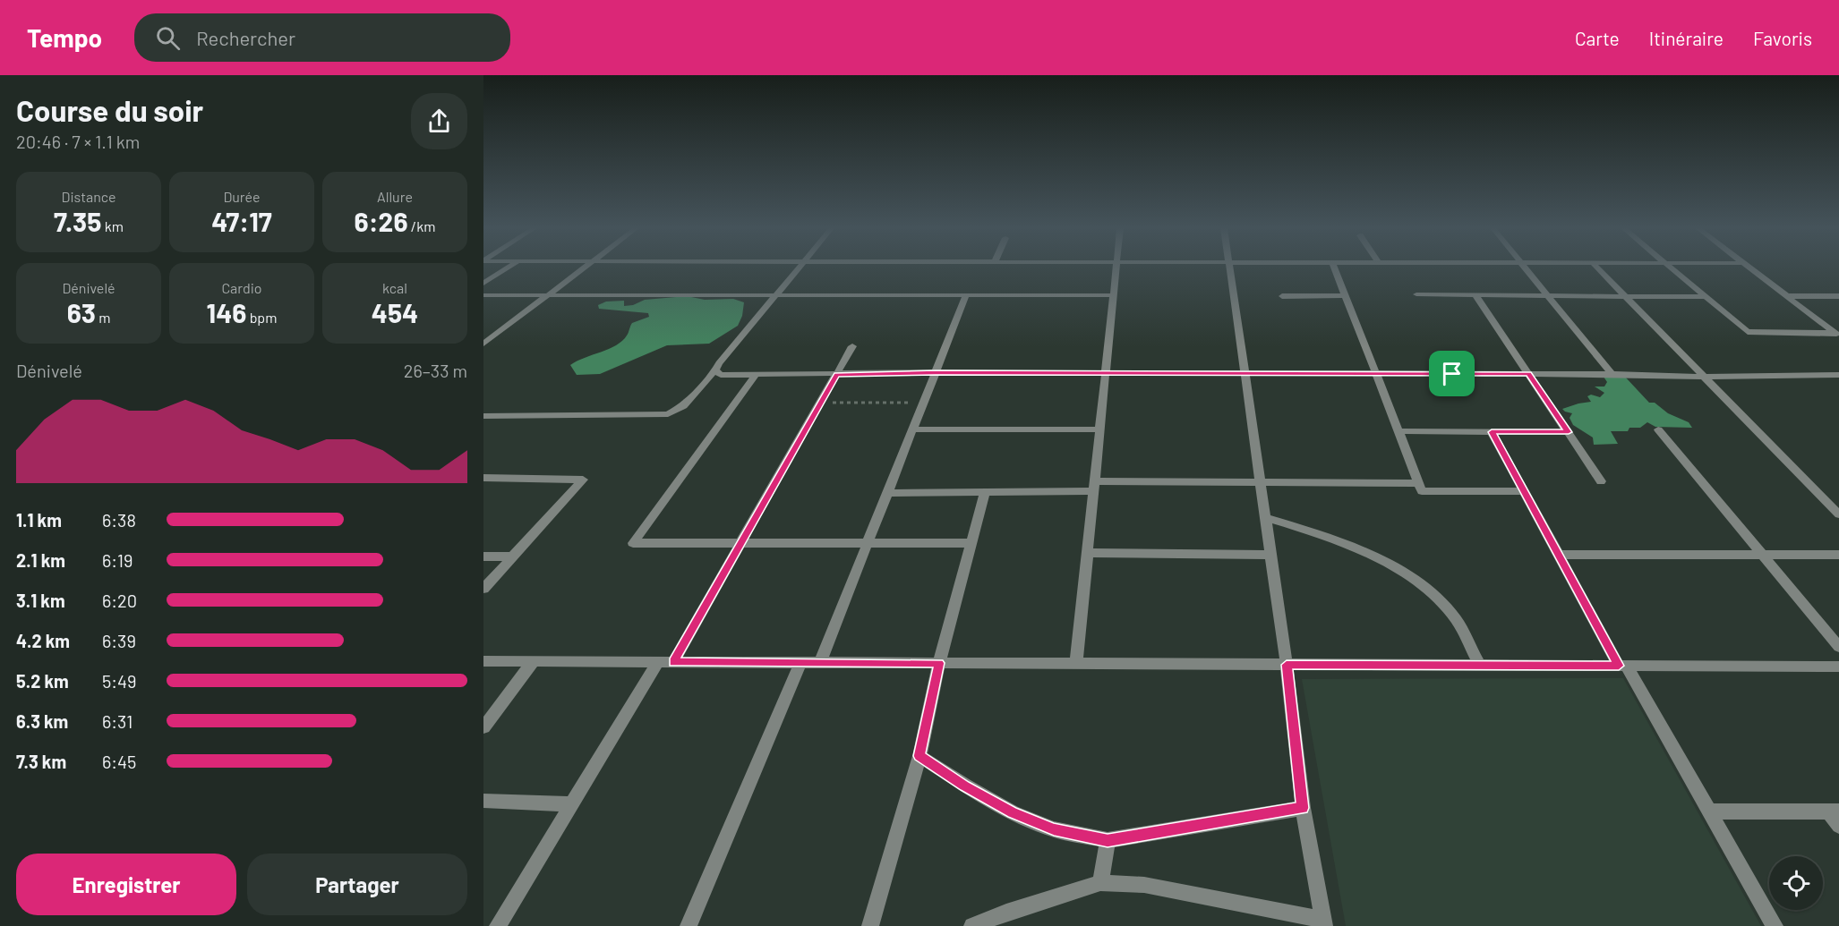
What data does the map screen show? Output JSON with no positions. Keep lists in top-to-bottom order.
{
  "page": {
    "header": "Tempo",
    "search": "Rechercher",
    "nav": ["Carte", "Itinéraire", "Favoris"],
    "heading": ["Course du soir", "20:46 · 7 × 1.1 km"],
    "stats": [
      ["Distance", "7.35 km"],
      ["Durée", "47:17"],
      ["Allure", "6:26 /km"],
      ["Dénivelé", "63 m"],
      ["Cardio", "146 bpm"],
      ["kcal", "454"]
    ],
    "chart": ["Dénivelé", "26–33 m"],
    "list": [
      {
        "name": "1.1 km",
        "note": "6:38"
      },
      {
        "name": "2.1 km",
        "note": "6:19"
      },
      {
        "name": "3.1 km",
        "note": "6:20"
      },
      {
        "name": "4.2 km",
        "note": "6:39"
      },
      {
        "name": "5.2 km",
        "note": "5:49"
      },
      {
        "name": "6.3 km",
        "note": "6:31"
      },
      {
        "name": "7.3 km",
        "note": "6:45"
      }
    ],
    "buttons": ["Enregistrer", "Partager"]
  }
}
